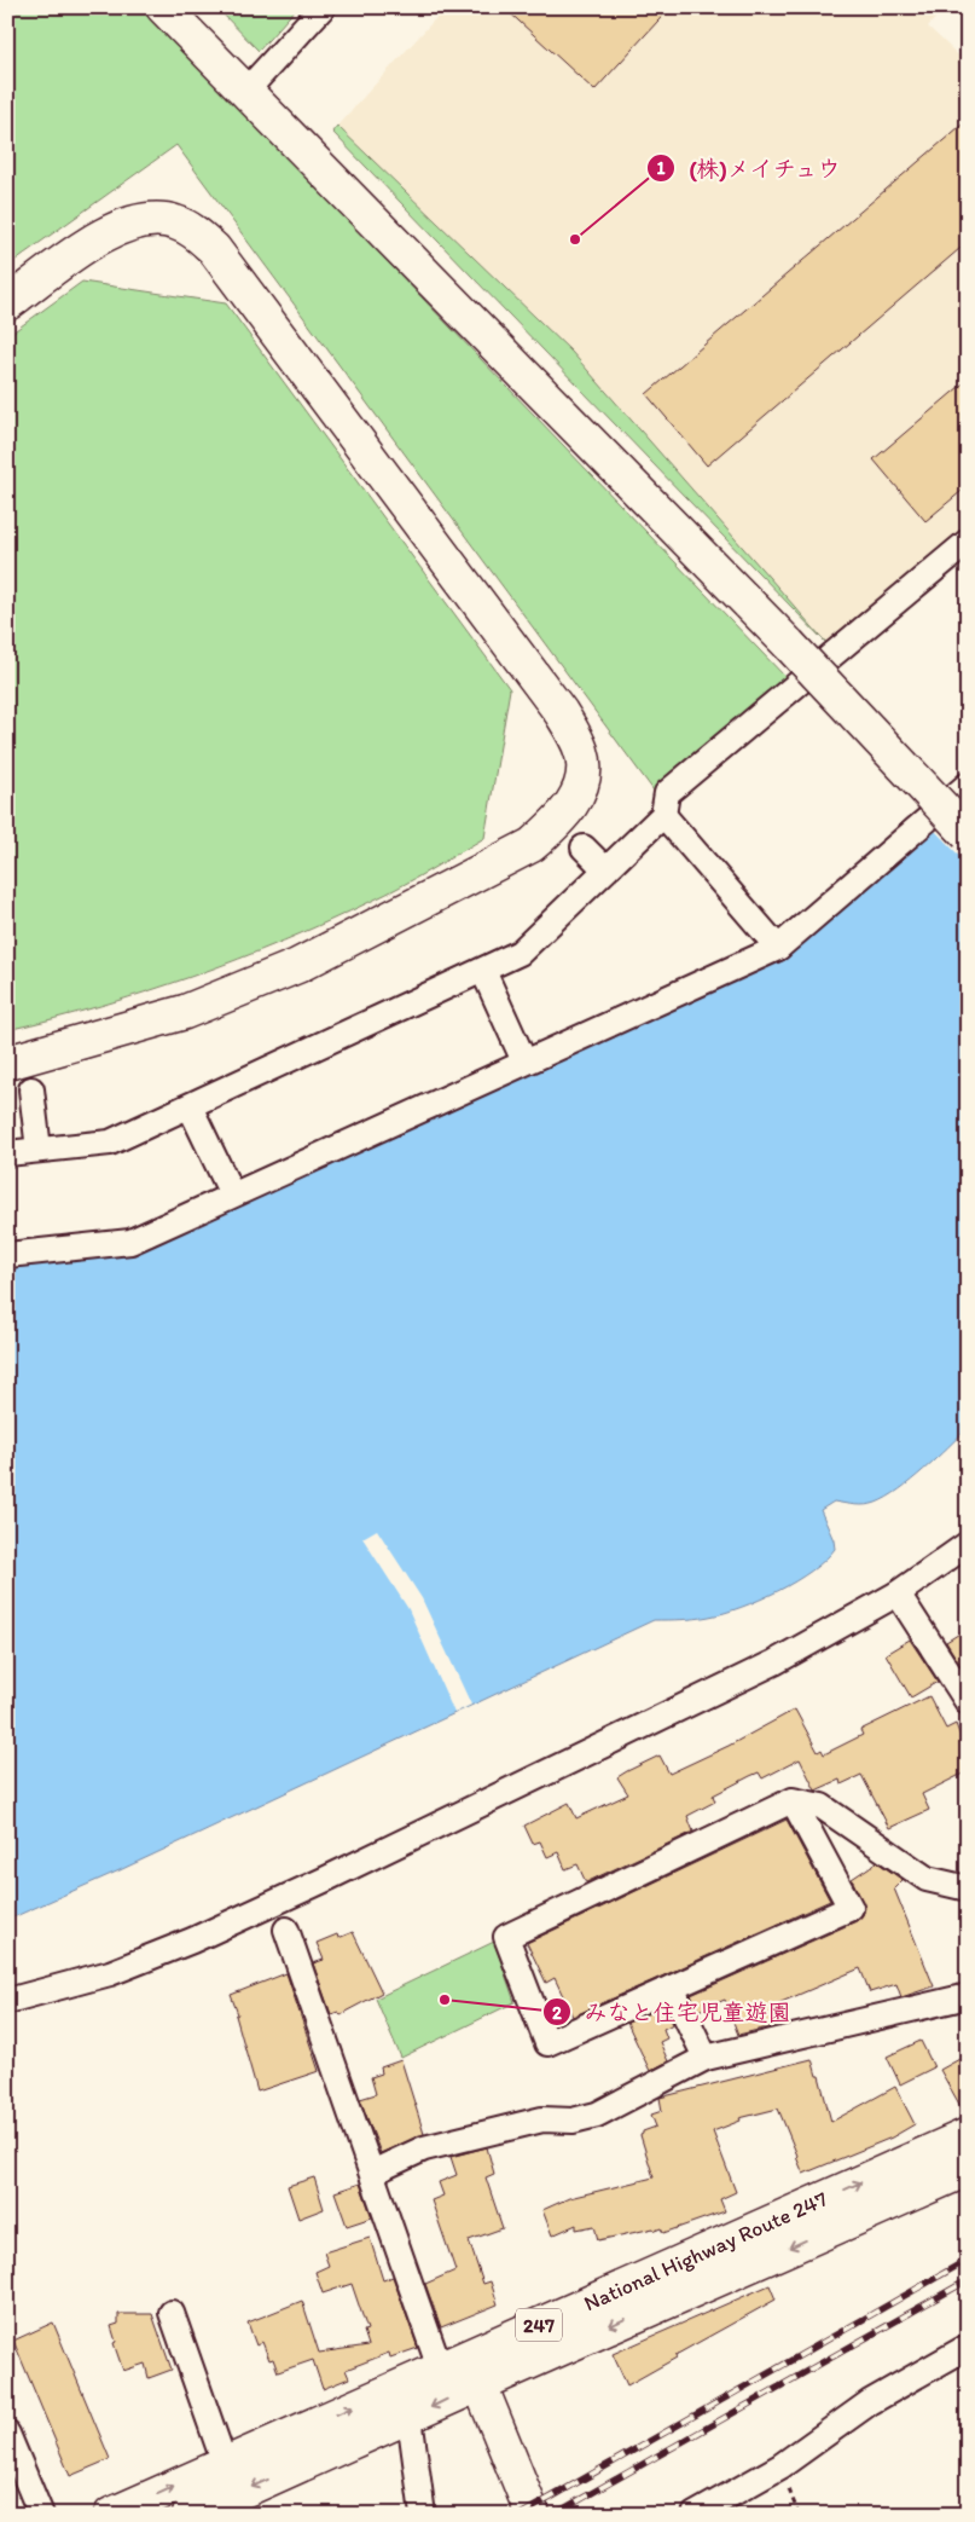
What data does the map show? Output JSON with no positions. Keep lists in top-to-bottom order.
{
  "streets": {
    "main road": ["National Highway Route 247", "247"]
  },
  "places": ["(株)メイチュウ", "みなと住宅児童遊園"]
}
